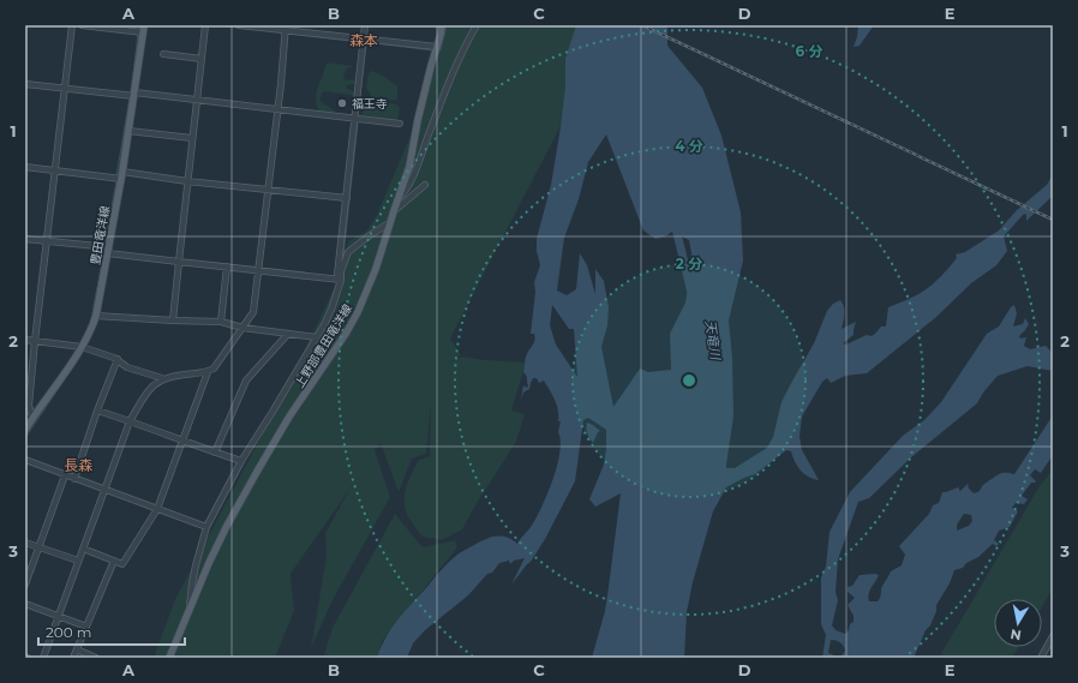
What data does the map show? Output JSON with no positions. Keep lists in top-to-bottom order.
{
  "streets": {
    "main road": ["豊田竜洋線", "上野部豊田竜洋線"]
  },
  "districts": ["森本", "長森"],
  "water": ["天竜川"],
  "places": ["福王寺"],
  "scale_bar": "200 m",
  "north": "bottom",
  "grid": {
    "columns": [
      "A",
      "B",
      "C",
      "D",
      "E"
    ],
    "rows": ["1", "2", "3"]
  },
  "rings": ["6 分", "4 分", "2 分"]
}
